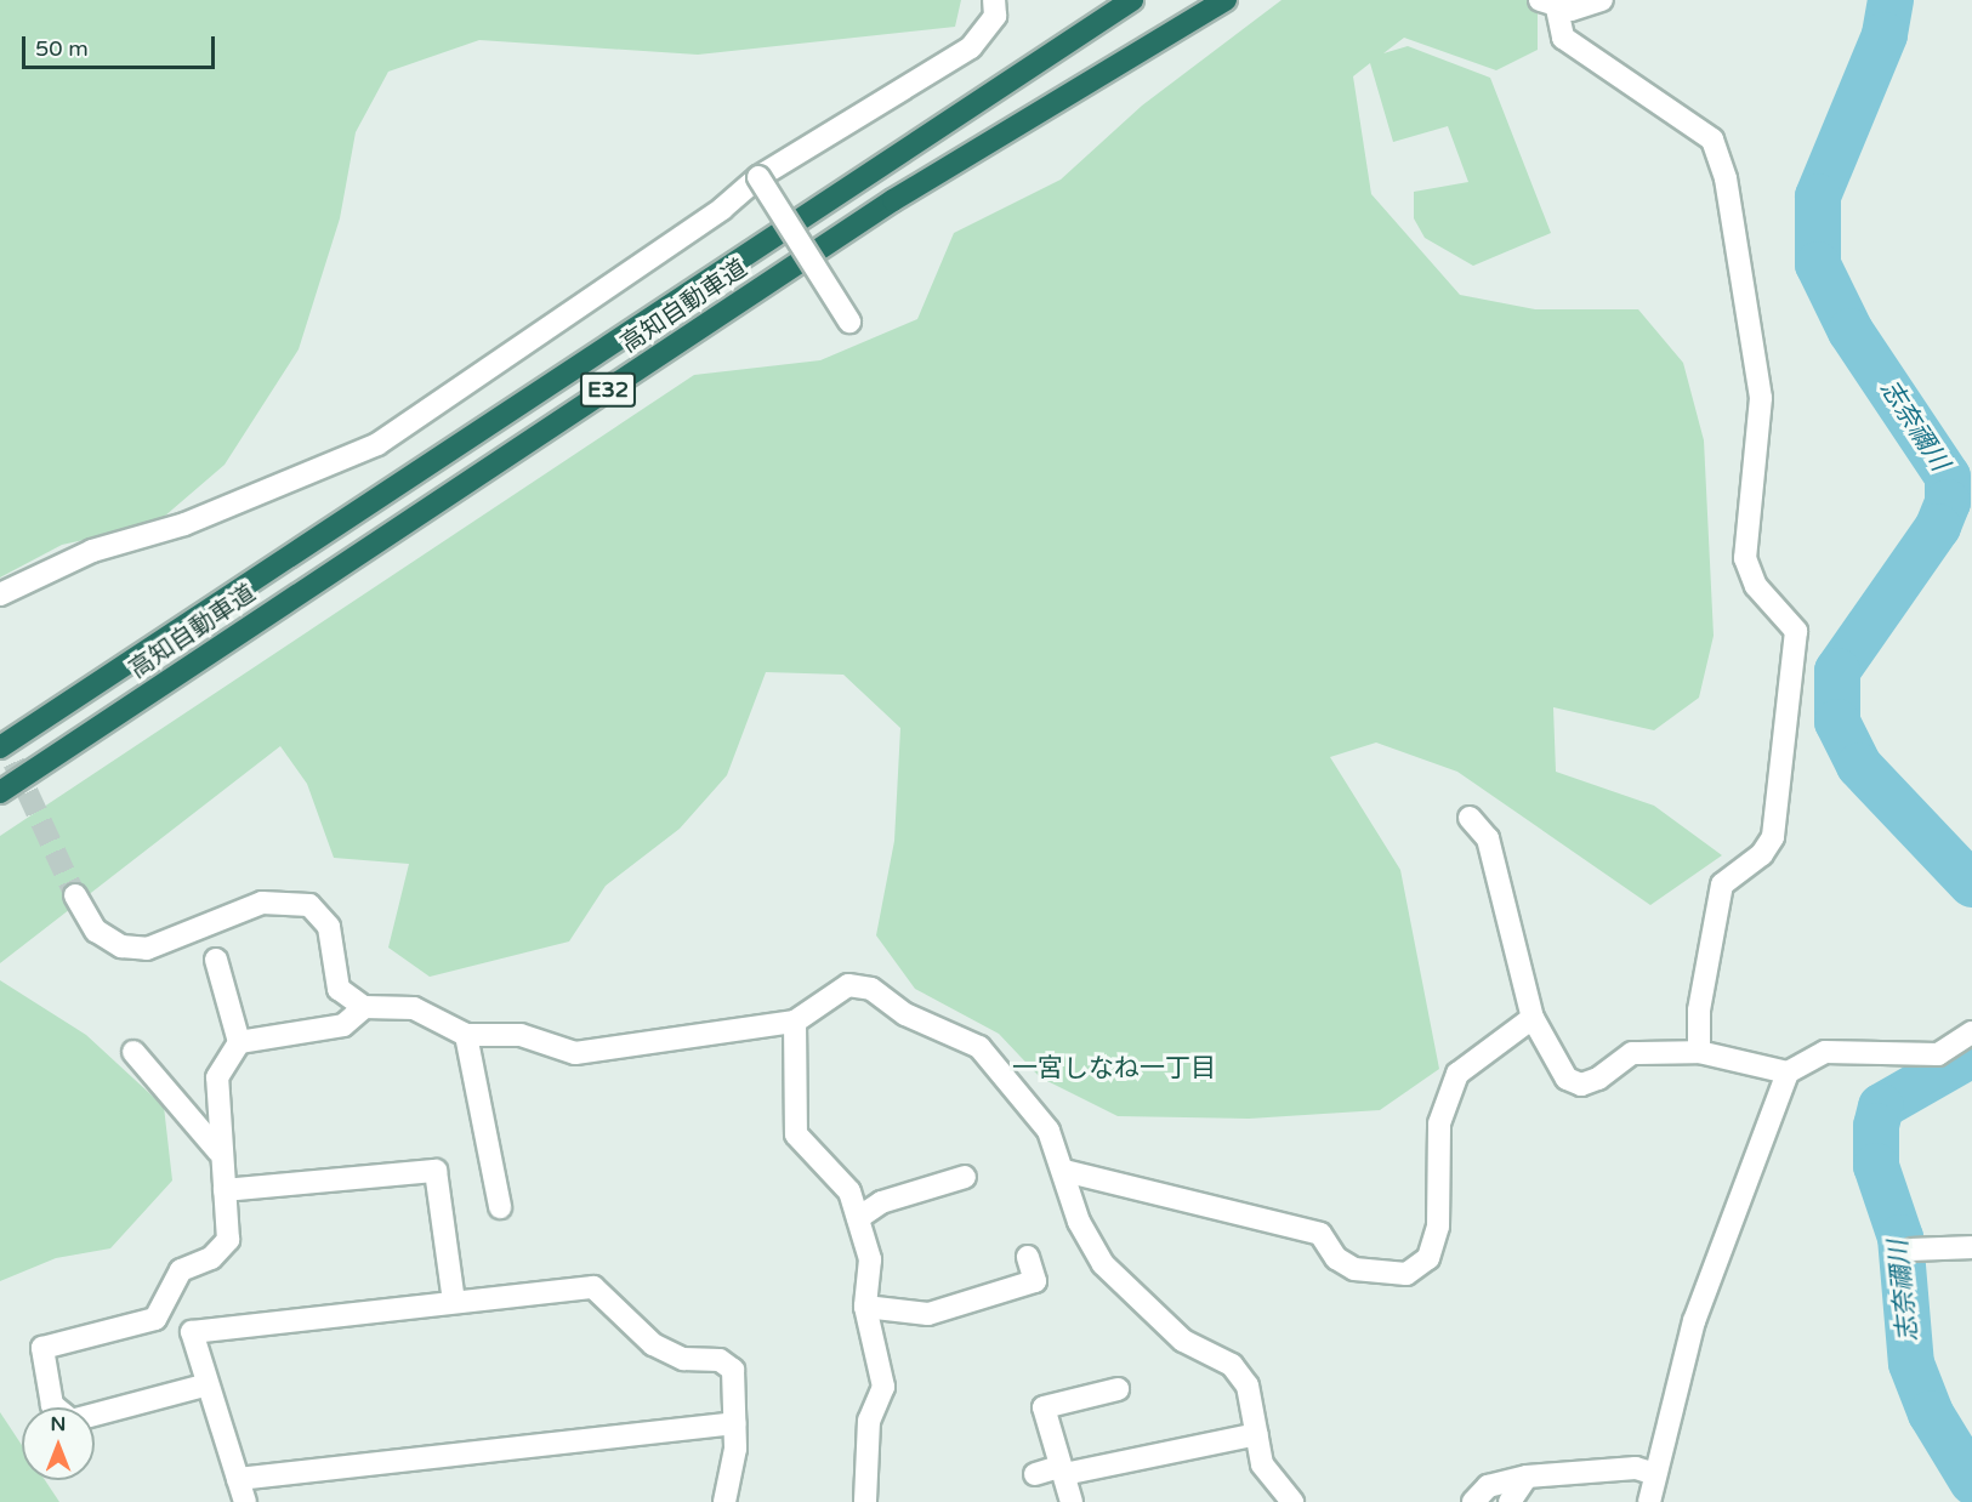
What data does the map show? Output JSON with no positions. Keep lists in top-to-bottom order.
{
  "streets": {
    "highway": ["高知自動車道", "E32"]
  },
  "districts": ["一宮しなね一丁目"],
  "water": ["志奈禰川"],
  "scale_bar": "50 m",
  "north": "top"
}
